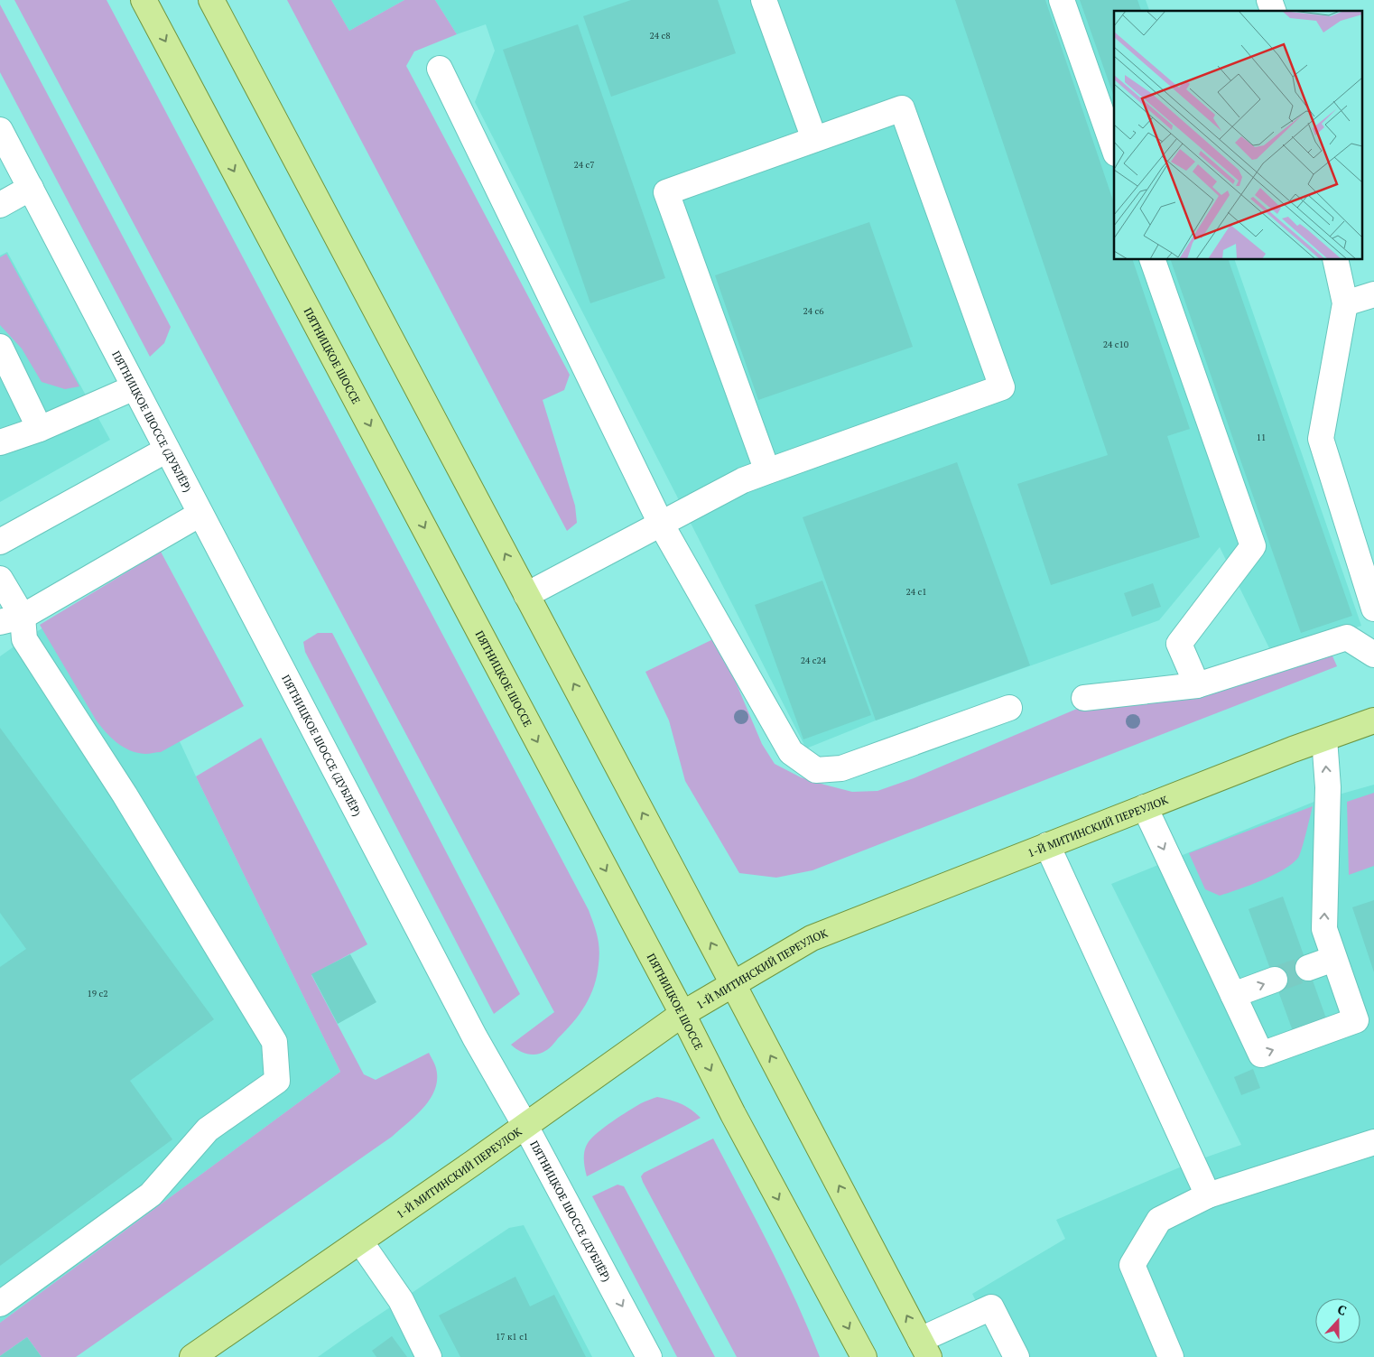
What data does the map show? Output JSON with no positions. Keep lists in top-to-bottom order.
{
  "streets": {
    "main road": ["ПЯТНИЦКОЕ ШОССЕ", "1-Й МИТИНСКИЙ ПЕРЕУЛОК"],
    "street": ["ПЯТНИЦКОЕ ШОССЕ (ДУБЛЁР)"]
  },
  "crossings": [
    ["ПЯТНИЦКОЕ ШОССЕ", "1-Й МИТИНСКИЙ ПЕРЕУЛОК"],
    ["ПЯТНИЦКОЕ ШОССЕ (ДУБЛЁР)", "1-Й МИТИНСКИЙ ПЕРЕУЛОК"]
  ],
  "house_numbers": [
    "24 с8",
    "24 с7",
    "24 с6",
    "24 с10",
    "11",
    "24 с1",
    "24 с24",
    "19 с2",
    "17 к1 с1"
  ],
  "north": "top"
}
